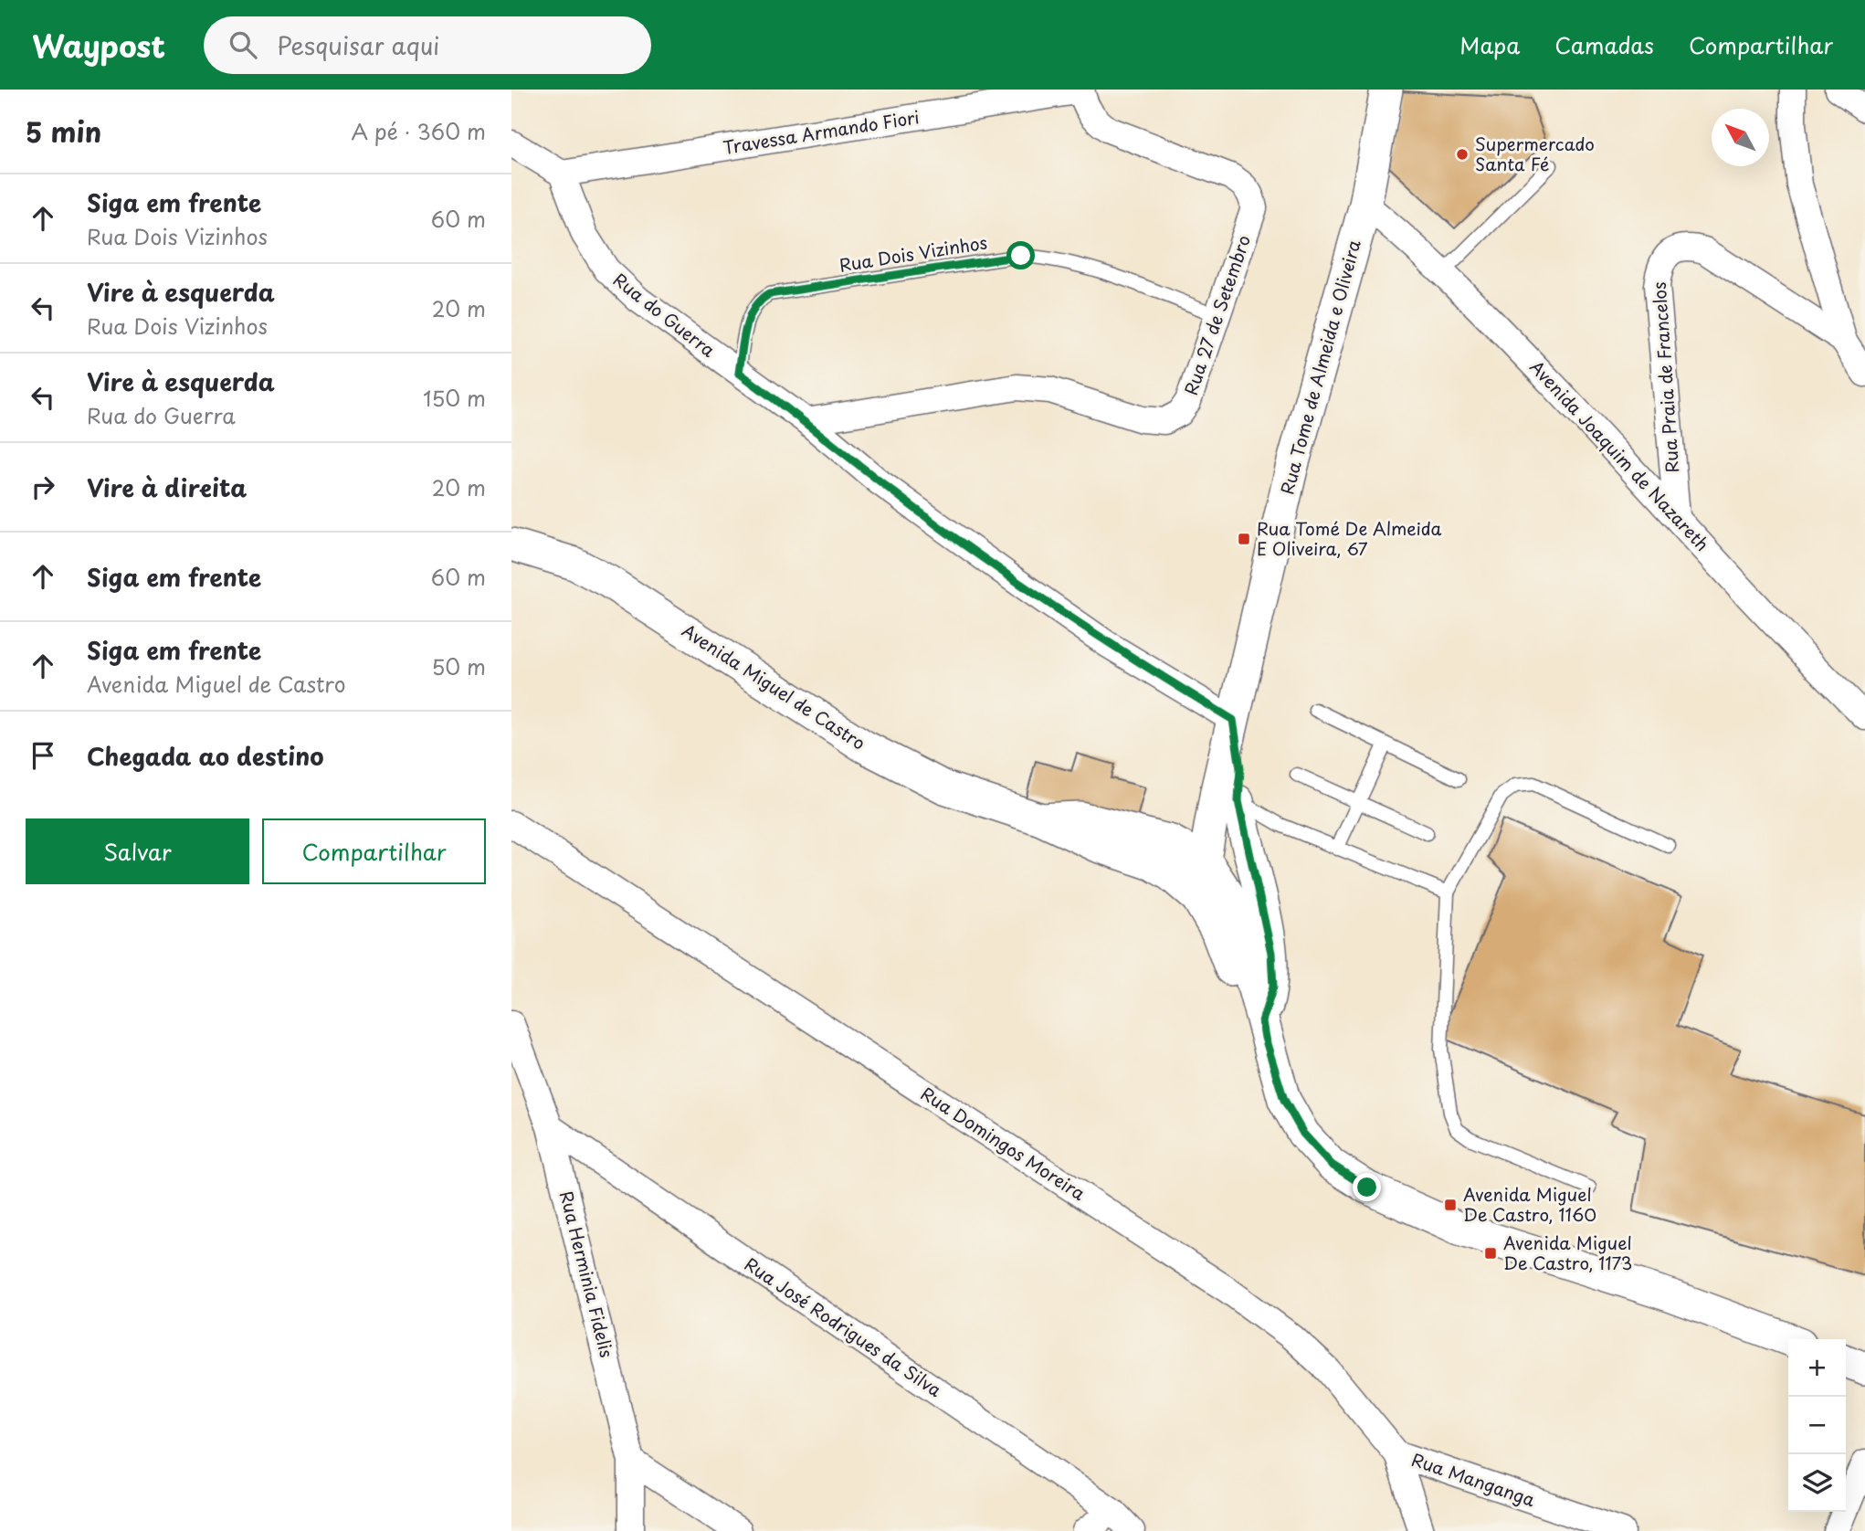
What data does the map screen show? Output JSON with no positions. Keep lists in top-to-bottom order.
{
  "streets": {
    "street": [
      "Travessa Armando Fiori",
      "Rua do Guerra",
      "Rua 27 de Setembro",
      "Rua Tome de Almeida e Oliveira",
      "Rua Praia de Francelos",
      "Avenida Joaquim de Nazareth",
      "Avenida Miguel de Castro",
      "Rua Domingos Moreira",
      "Rua Herminia Fidelis",
      "Rua José Rodrigues da Silva",
      "Rua Manganga"
    ],
    "lane": ["Rua Dois Vizinhos"]
  },
  "crossings": [
    ["Travessa Armando Fiori", "Rua do Guerra"],
    ["Travessa Armando Fiori", "Rua 27 de Setembro"],
    ["Rua Dois Vizinhos", "Rua do Guerra"],
    ["Rua Dois Vizinhos", "Rua 27 de Setembro"],
    ["Rua do Guerra", "Rua 27 de Setembro"],
    ["Rua do Guerra", "Rua Tome de Almeida e Oliveira"],
    ["Rua Tome de Almeida e Oliveira", "Avenida Joaquim de Nazareth"],
    ["Rua Tome de Almeida e Oliveira", "Avenida Miguel de Castro"],
    ["Rua Praia de Francelos", "Avenida Joaquim de Nazareth"],
    ["Rua Domingos Moreira", "Rua Manganga"],
    ["Rua Herminia Fidelis", "Rua José Rodrigues da Silva"]
  ],
  "places": {
    "other": ["Supermercado Santa Fé"],
    "transit": ["Rua Tomé De Almeida E Oliveira, 67", "Avenida Miguel De Castro, 1160", "Avenida Miguel De Castro, 1173"]
  },
  "north": "top left",
  "page": {
    "header": "Waypost",
    "search": "Pesquisar aqui",
    "nav": ["Mapa", "Camadas", "Compartilhar"],
    "heading": ["5 min", "A pé · 360 m"],
    "list": [
      ["Siga em frente", "Rua Dois Vizinhos", "60 m"],
      ["Vire à esquerda", "Rua Dois Vizinhos", "20 m"],
      ["Vire à esquerda", "Rua do Guerra", "150 m"],
      ["Vire à direita", "20 m"],
      ["Siga em frente", "60 m"],
      ["Siga em frente", "Avenida Miguel de Castro", "50 m"],
      "Chegada ao destino"
    ],
    "buttons": ["Salvar", "Compartilhar"],
    "map_buttons": ["+", "−"]
  }
}
